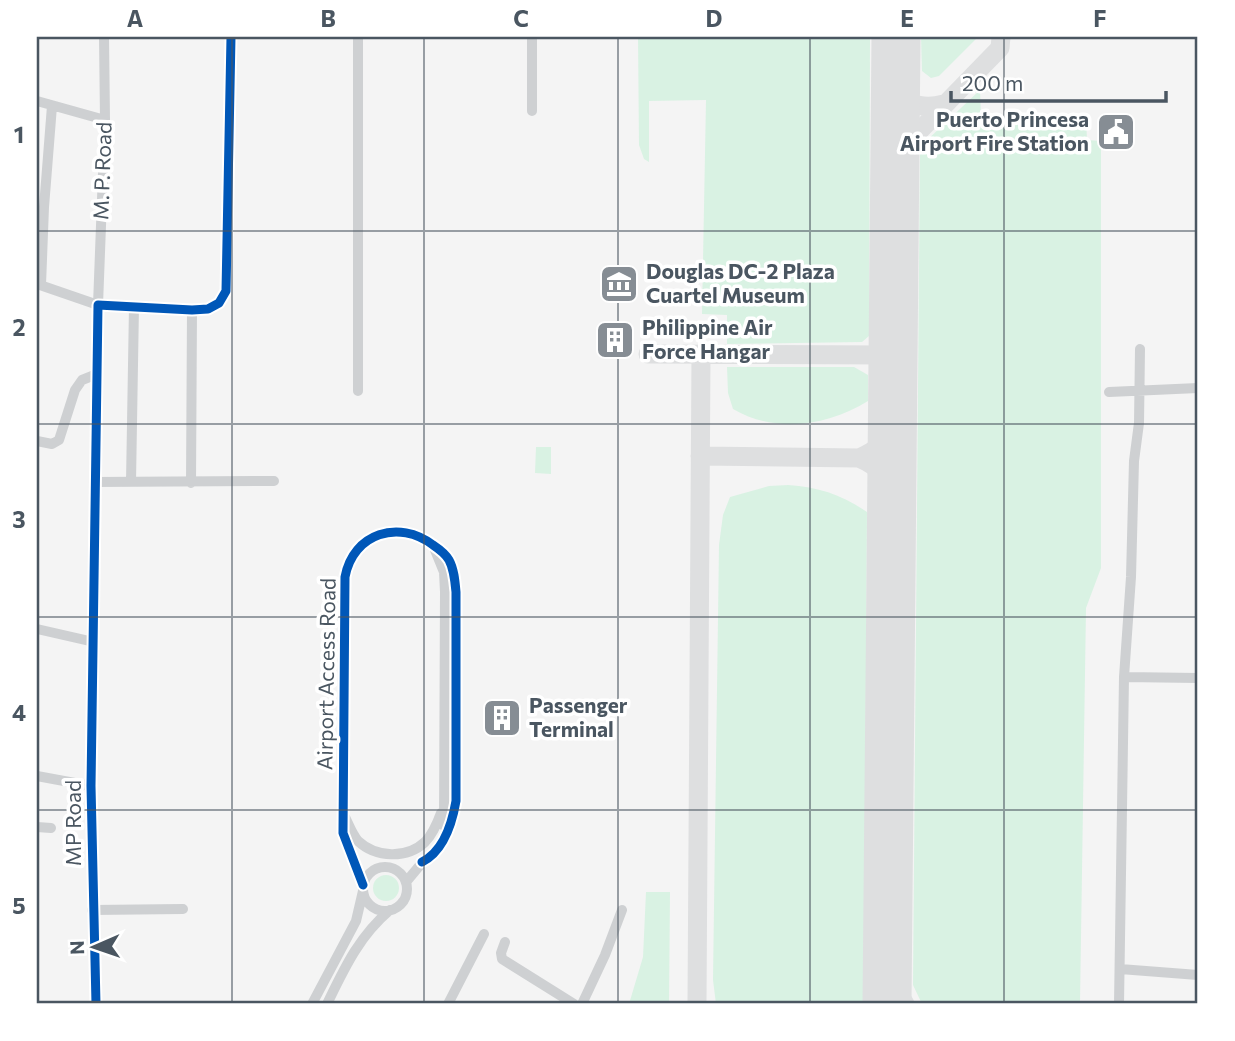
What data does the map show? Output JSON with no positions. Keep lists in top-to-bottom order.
{
  "streets": {
    "street": ["M. P. Road", "Airport Access Road", "MP Road"]
  },
  "crossings": [
    ["M. P. Road", "MP Road"]
  ],
  "places": {
    "public building": ["Puerto Princesa Airport Fire Station"],
    "museum": ["Douglas DC-2 Plaza Cuartel Museum"],
    "building": ["Philippine Air Force Hangar", "Passenger Terminal"]
  },
  "scale_bar": "200 m",
  "north": "left",
  "grid": {
    "columns": [
      "A",
      "B",
      "C",
      "D",
      "E",
      "F"
    ],
    "rows": [
      "1",
      "2",
      "3",
      "4",
      "5"
    ]
  }
}
